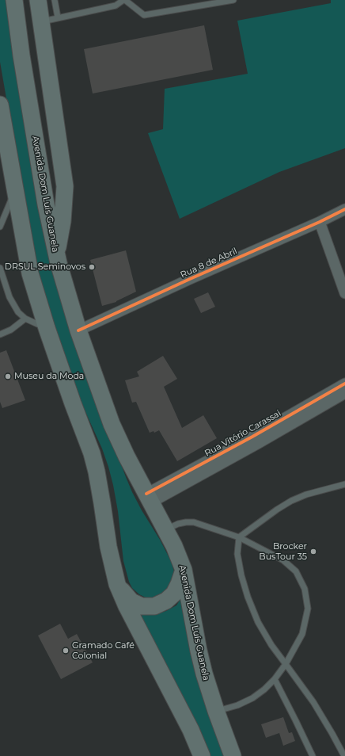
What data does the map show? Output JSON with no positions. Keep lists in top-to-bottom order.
{
  "streets": {
    "main road": ["Avenida Dom Luís Guanela"],
    "street": ["Rua 8 de Abril", "Rua Vitório Carassai"]
  },
  "crossings": [
    ["Avenida Dom Luís Guanela", "Rua 8 de Abril"],
    ["Avenida Dom Luís Guanela", "Rua Vitório Carassai"]
  ],
  "places": [
    "DRSUL Seminovos",
    "Museu da Moda",
    "Brocker BusTour 35",
    "Gramado Café Colonial"
  ]
}
